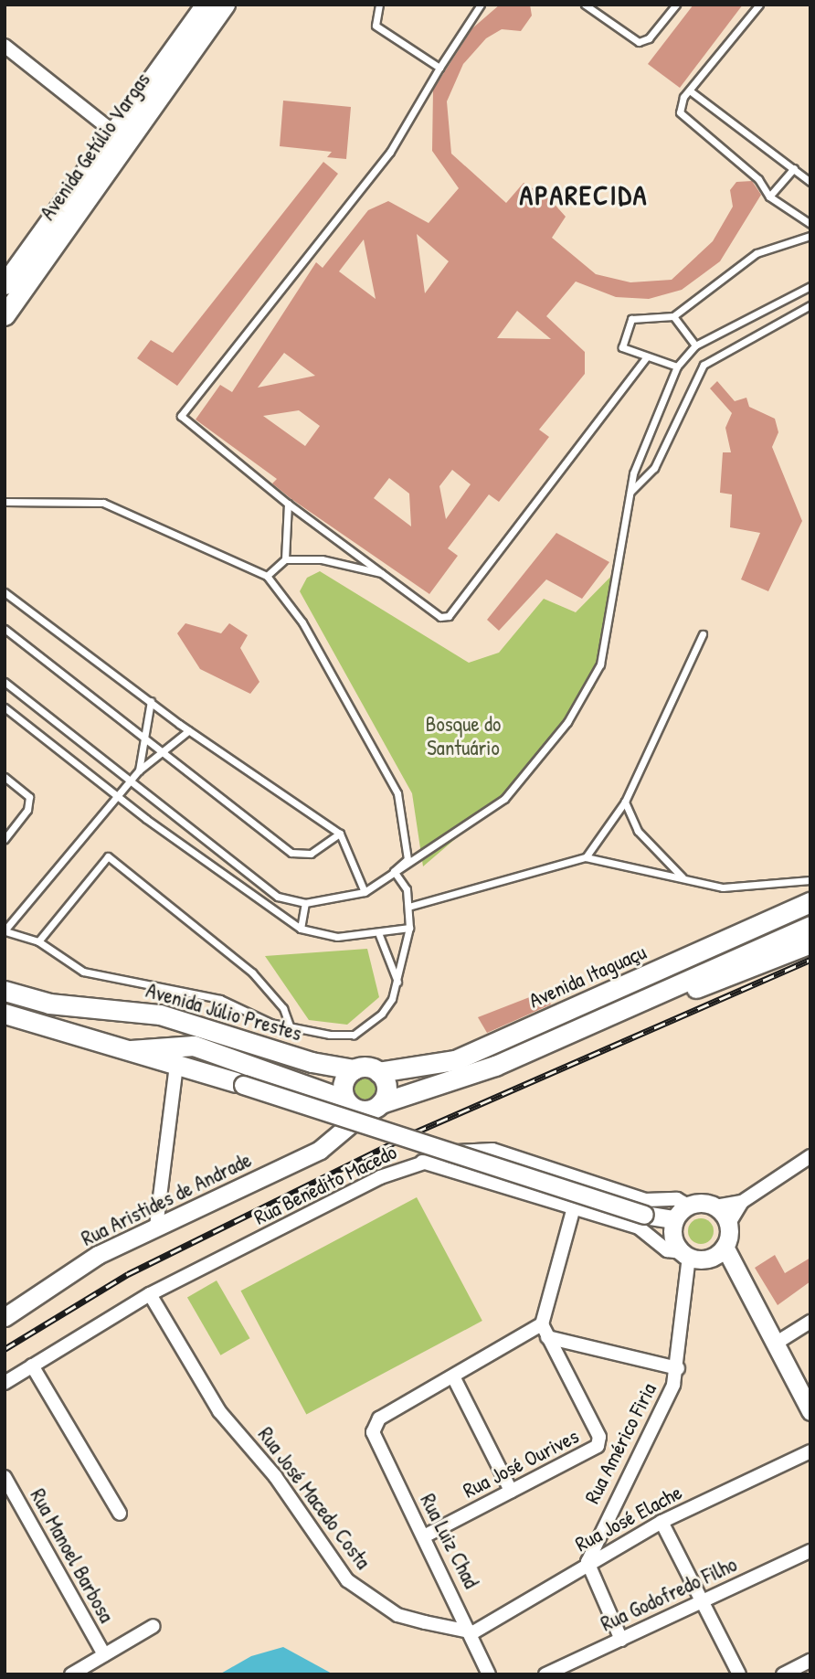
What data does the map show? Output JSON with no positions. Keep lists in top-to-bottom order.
{
  "streets": {
    "main road": [
      "Avenida Getúlio Vargas",
      "Avenida Itaguaçu",
      "Avenida Júlio Prestes",
      "Rua Aristides de Andrade"
    ],
    "street": [
      "Rua Benedito Macedo",
      "Rua Américo Firia",
      "Rua José Ourives",
      "Rua José Macedo Costa",
      "Rua José Elache",
      "Rua Luiz Chad",
      "Rua Manoel Barbosa",
      "Rua Godofredo Filho"
    ]
  },
  "crossings": [
    ["Avenida Itaguaçu", "Avenida Júlio Prestes"],
    ["Avenida Júlio Prestes", "Rua Benedito Macedo"],
    ["Avenida Júlio Prestes", "Rua Aristides de Andrade"],
    ["Avenida Júlio Prestes", "Rua Américo Firia"],
    ["Rua Benedito Macedo", "Rua Américo Firia"],
    ["Rua Benedito Macedo", "Rua José Macedo Costa"],
    ["Rua Américo Firia", "Rua José Elache"],
    ["Rua José Ourives", "Rua Luiz Chad"],
    ["Rua José Macedo Costa", "Rua José Elache"],
    ["Rua José Macedo Costa", "Rua Luiz Chad"],
    ["Rua José Elache", "Rua Luiz Chad"]
  ],
  "districts": ["APARECIDA"],
  "parks": ["Bosque do Santuário"]
}
